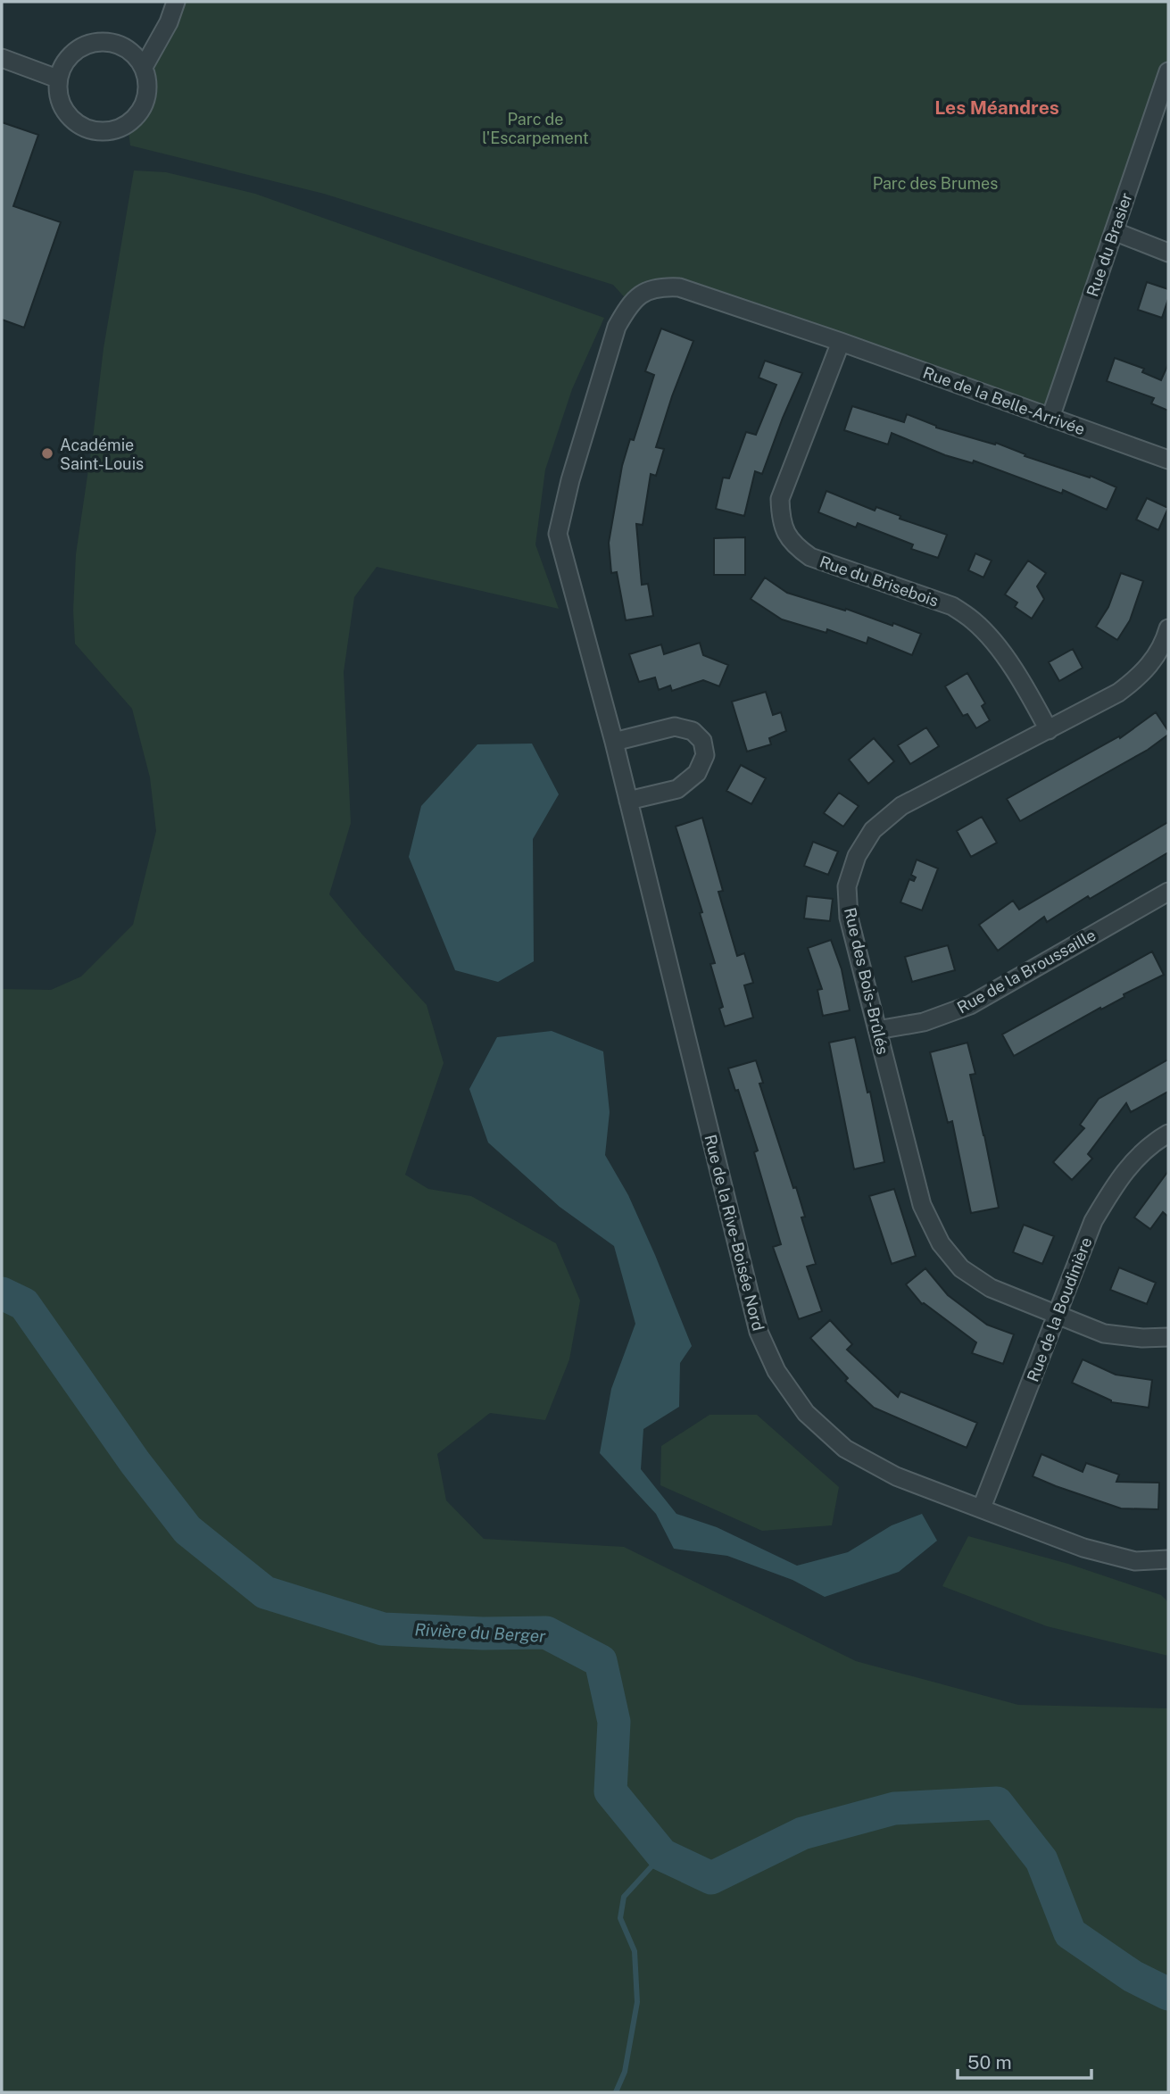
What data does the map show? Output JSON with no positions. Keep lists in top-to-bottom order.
{
  "streets": {
    "street": [
      "Rue du Brasier",
      "Rue de la Belle-Arrivée",
      "Rue du Brisebois",
      "Rue de la Broussaille",
      "Rue des Bois-Brûlés",
      "Rue de la Rive-Boisée Nord",
      "Rue de la Boudinière"
    ]
  },
  "crossings": [
    ["Rue du Brasier", "Rue de la Belle-Arrivée"],
    ["Rue de la Belle-Arrivée", "Rue du Brisebois"],
    ["Rue de la Belle-Arrivée", "Rue de la Rive-Boisée Nord"],
    ["Rue du Brisebois", "Rue des Bois-Brûlés"],
    ["Rue du Brisebois", "Rue de la Rive-Boisée Nord"],
    ["Rue de la Broussaille", "Rue des Bois-Brûlés"],
    ["Rue des Bois-Brûlés", "Rue de la Boudinière"],
    ["Rue de la Rive-Boisée Nord", "Rue de la Boudinière"]
  ],
  "districts": ["Les Méandres"],
  "water": ["Rivière du Berger"],
  "parks": ["Parc de l'Escarpement", "Parc des Brumes"],
  "places": ["Académie Saint-Louis"],
  "scale_bar": "50 m"
}
